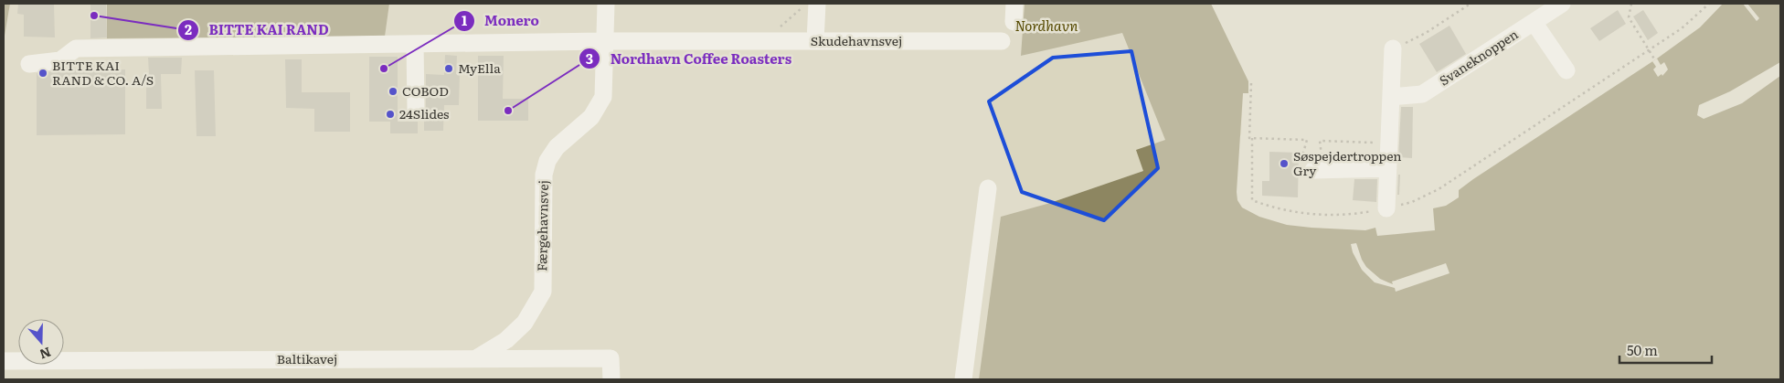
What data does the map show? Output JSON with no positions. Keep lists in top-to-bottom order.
{
  "streets": {
    "street": [
      "Skudehavnsvej",
      "Svaneknoppen",
      "Færgehavnsvej",
      "Baltikavej"
    ]
  },
  "crossings": [
    ["Skudehavnsvej", "Færgehavnsvej"],
    ["Færgehavnsvej", "Baltikavej"]
  ],
  "water": ["Nordhavn"],
  "places": [
    "BITTE KAI RAND",
    "Monero",
    "MyElla",
    "BITTE KAI RAND & CO. A/S",
    "COBOD",
    "Nordhavn Coffee Roasters",
    "24Slides",
    "Søspejdertroppen Gry"
  ],
  "scale_bar": "50 m",
  "north": "bottom"
}
